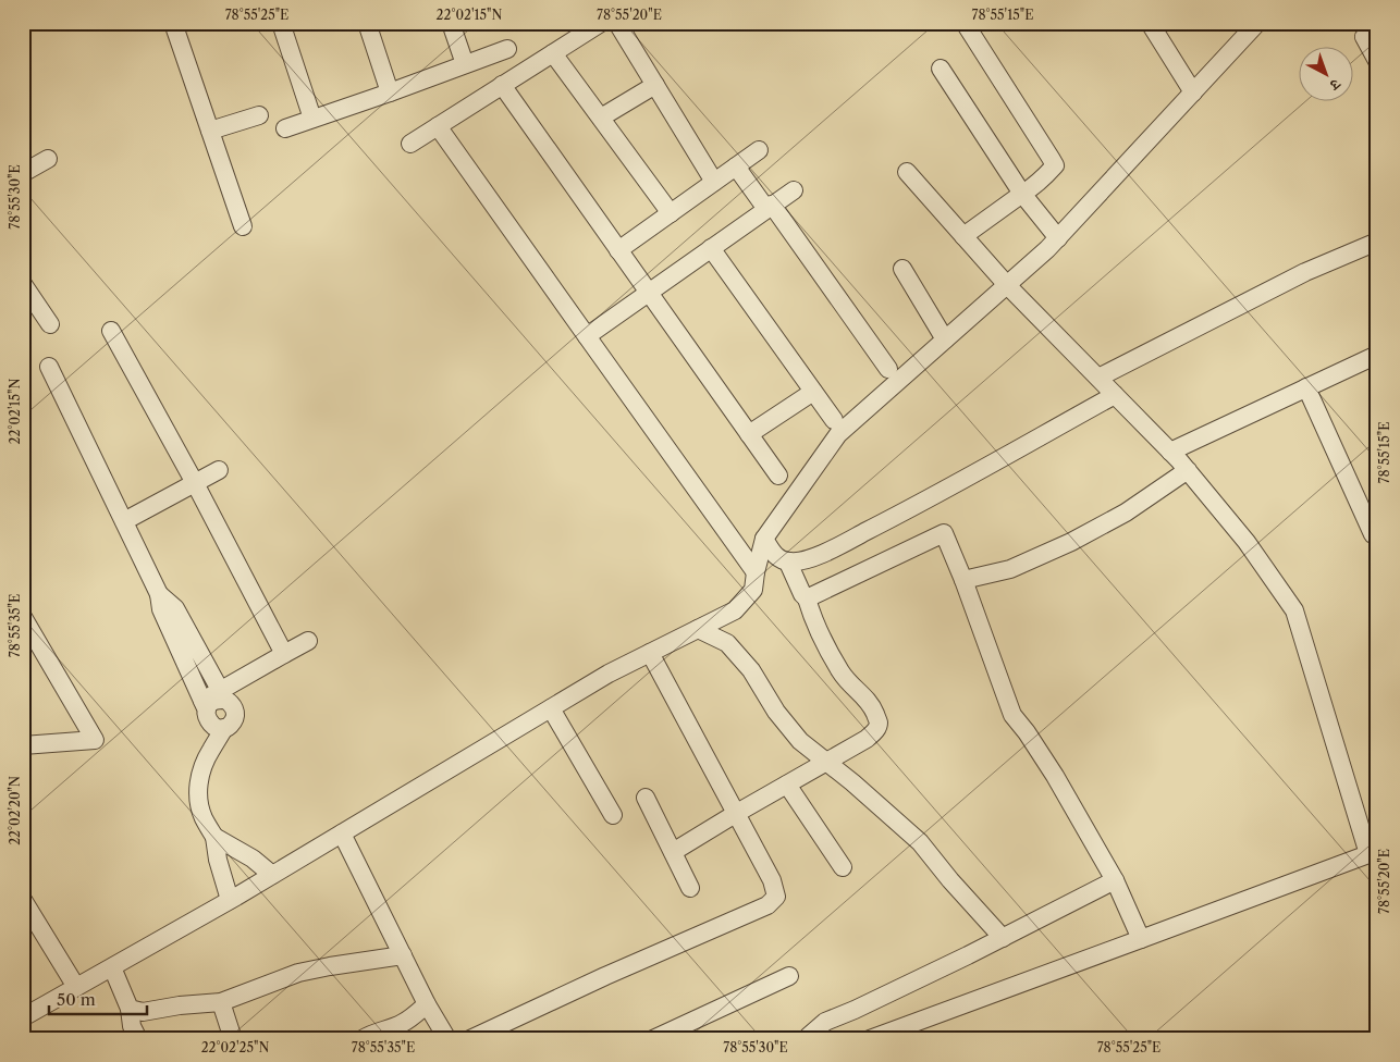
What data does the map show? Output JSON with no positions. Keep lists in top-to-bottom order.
{
  "scale_bar": "50 m",
  "north": "bottom right",
  "coordinates": [
    "78°55'25\"E",
    "22°02'15\"N",
    "78°55'20\"E",
    "78°55'15\"E",
    "78°55'30\"E",
    "78°55'35\"E",
    "22°02'20\"N",
    "22°02'25\"N"
  ]
}
